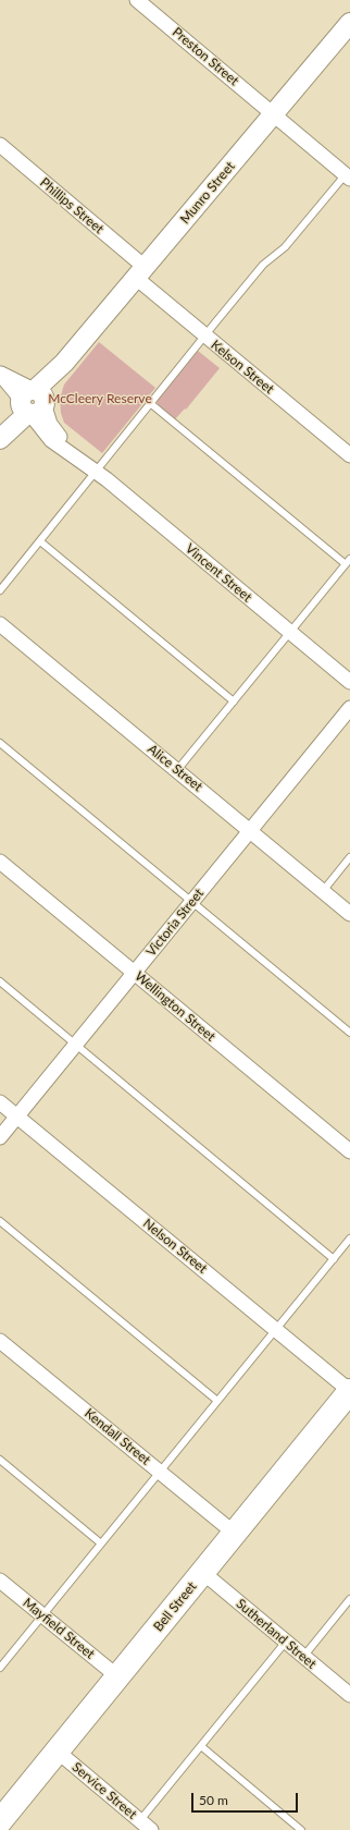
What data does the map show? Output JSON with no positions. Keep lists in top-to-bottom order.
{
  "streets": {
    "highway": ["Bell Street"],
    "street": [
      "Preston Street",
      "Munro Street",
      "Phillips Street",
      "Kelson Street",
      "Vincent Street",
      "Alice Street",
      "Victoria Street",
      "Wellington Street",
      "Nelson Street",
      "Kendall Street",
      "Mayfield Street",
      "Sutherland Street",
      "Service Street"
    ]
  },
  "crossings": [
    ["Preston Street", "Munro Street"],
    ["Munro Street", "Phillips Street"],
    ["Munro Street", "Kelson Street"],
    ["Munro Street", "Vincent Street"],
    ["Phillips Street", "Kelson Street"],
    ["Alice Street", "Victoria Street"],
    ["Victoria Street", "Wellington Street"],
    ["Victoria Street", "Nelson Street"],
    ["Nelson Street", "Bell Street"],
    ["Kendall Street", "Bell Street"],
    ["Bell Street", "Mayfield Street"],
    ["Bell Street", "Sutherland Street"],
    ["Bell Street", "Service Street"]
  ],
  "parks": ["McCleery Reserve"],
  "scale_bar": "50 m"
}
